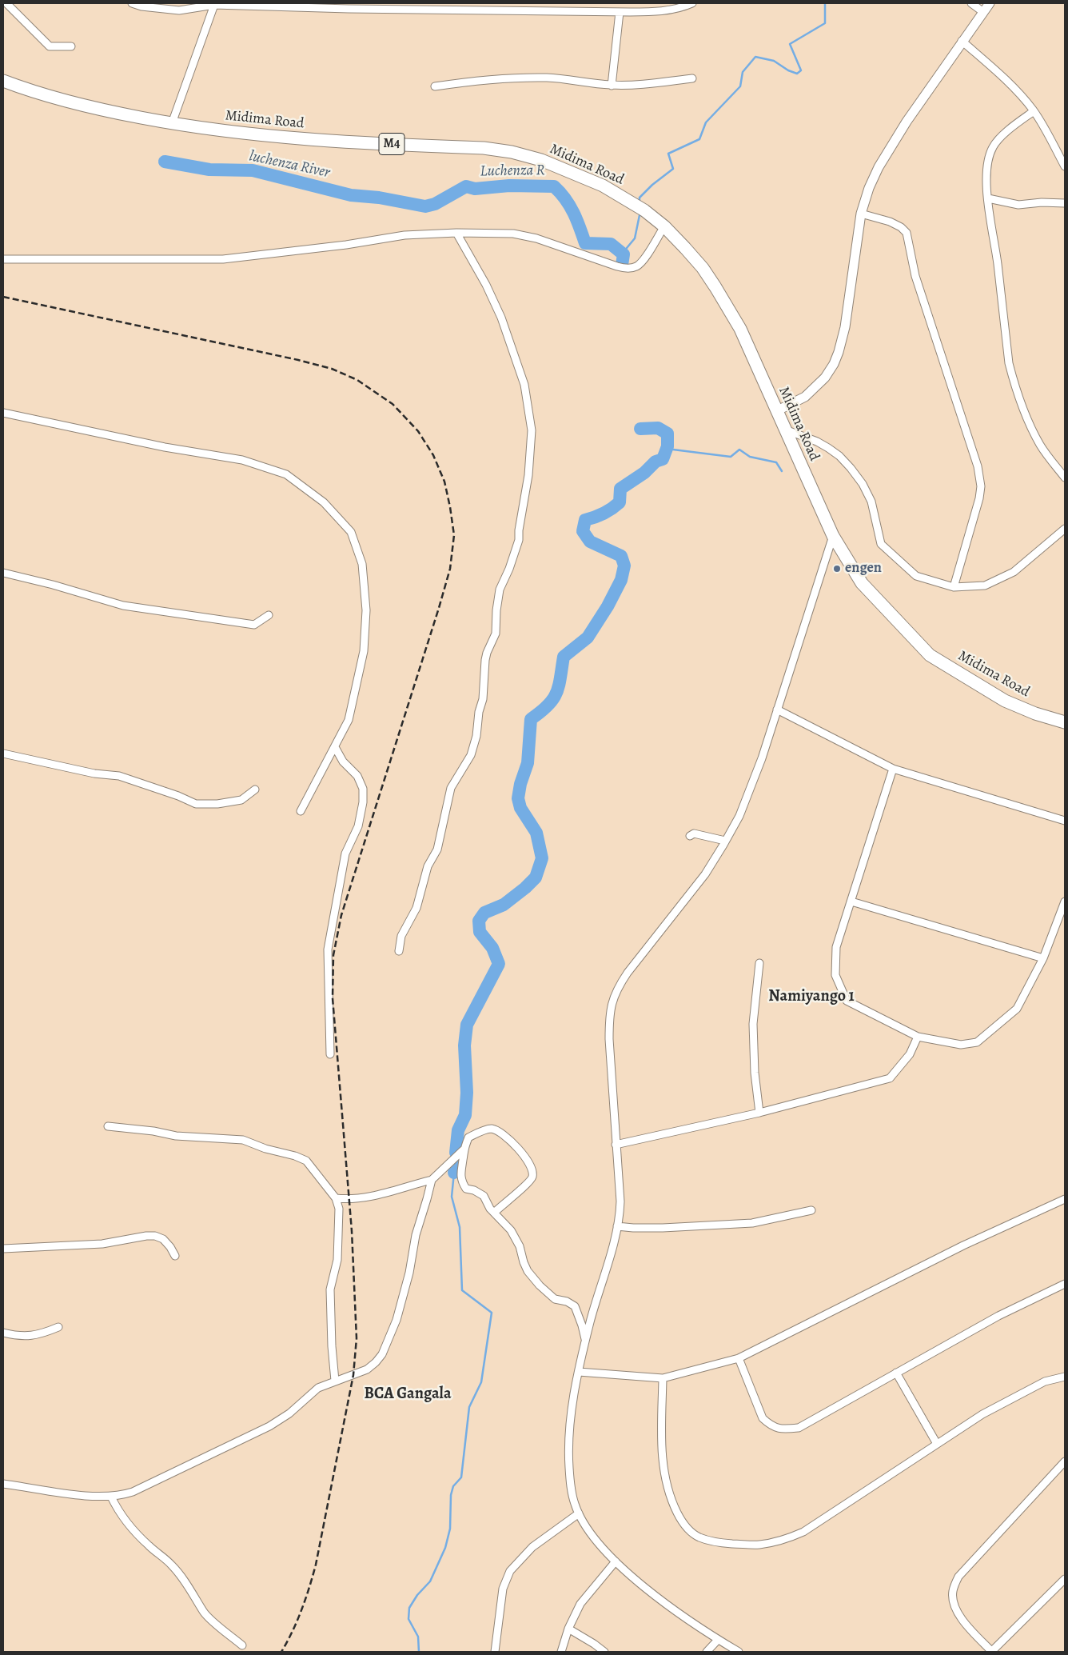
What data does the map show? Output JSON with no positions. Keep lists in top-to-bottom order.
{
  "streets": {
    "main road": ["Midima Road", "M4"]
  },
  "districts": ["Namiyango 1", "BCA Gangala"],
  "water": ["luchenza River", "Luchenza R"],
  "places": ["engen"]
}
